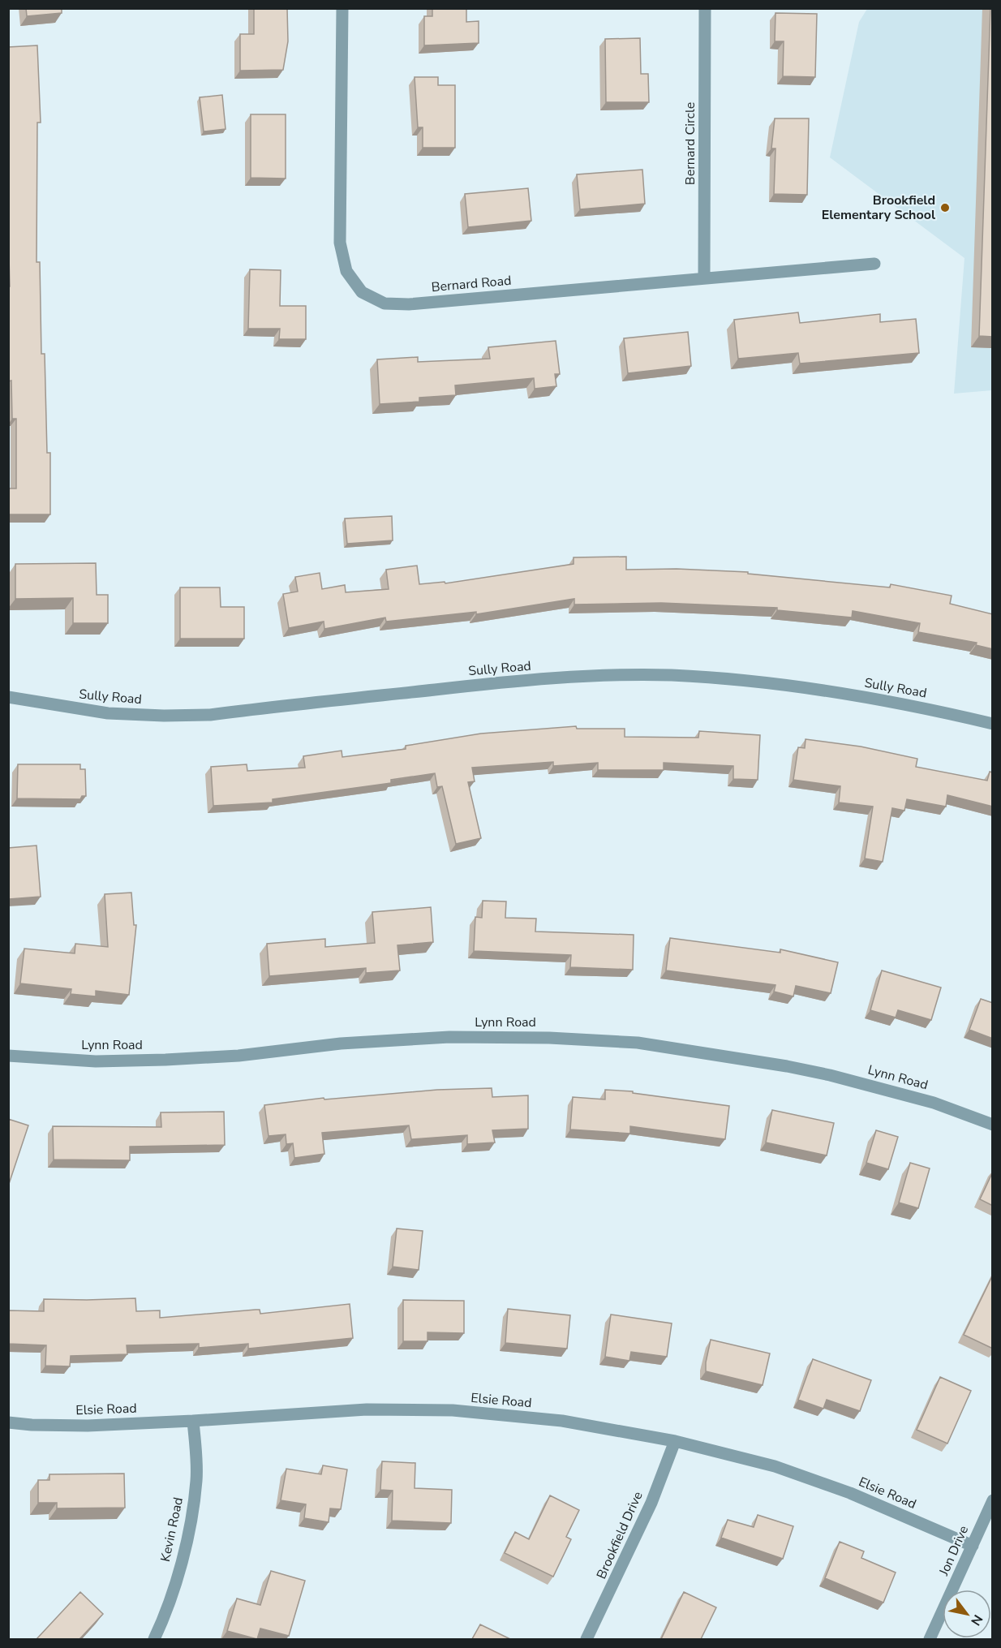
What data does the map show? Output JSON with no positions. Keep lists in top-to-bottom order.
{
  "streets": {
    "street": [
      "Bernard Circle",
      "Bernard Road",
      "Sully Road",
      "Lynn Road",
      "Elsie Road",
      "Kevin Road",
      "Brookfield Drive",
      "Jon Drive"
    ]
  },
  "crossings": [
    ["Bernard Circle", "Bernard Road"],
    ["Elsie Road", "Kevin Road"],
    ["Elsie Road", "Brookfield Drive"],
    ["Elsie Road", "Jon Drive"]
  ],
  "places": ["Brookfield Elementary School"],
  "north": "bottom right"
}
